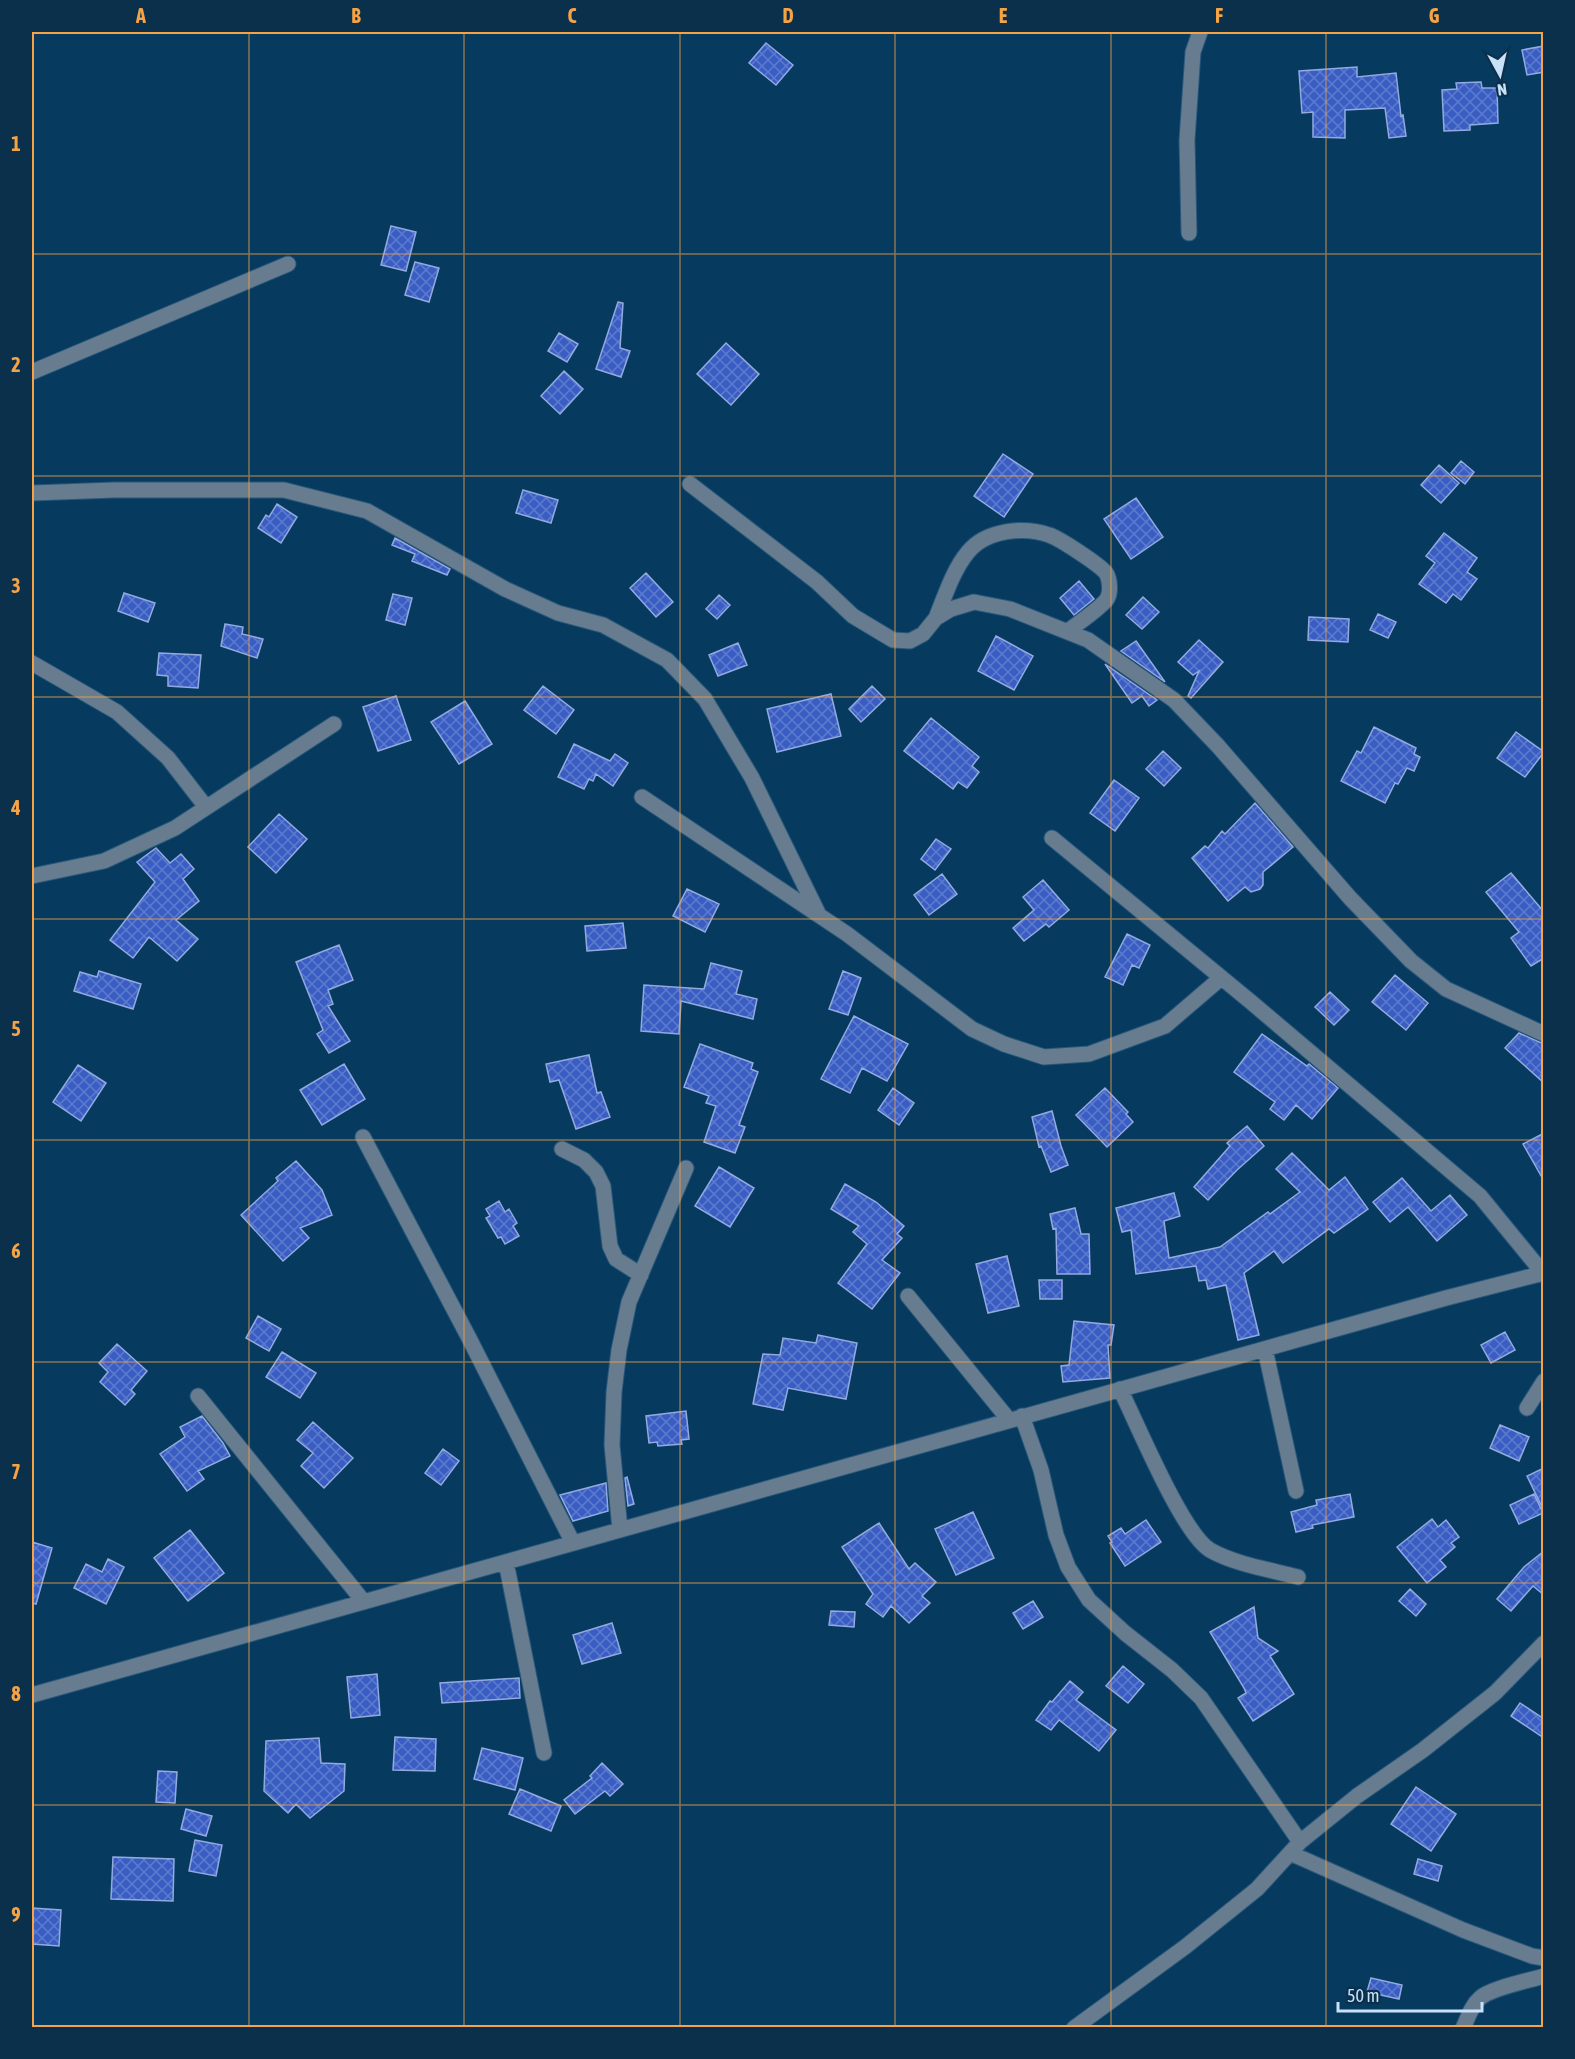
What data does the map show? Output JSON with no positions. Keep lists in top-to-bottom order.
{
  "scale_bar": "50 m",
  "north": "bottom",
  "grid": {
    "columns": [
      "A",
      "B",
      "C",
      "D",
      "E",
      "F",
      "G"
    ],
    "rows": [
      "1",
      "2",
      "3",
      "4",
      "5",
      "6",
      "7",
      "8",
      "9"
    ]
  }
}
